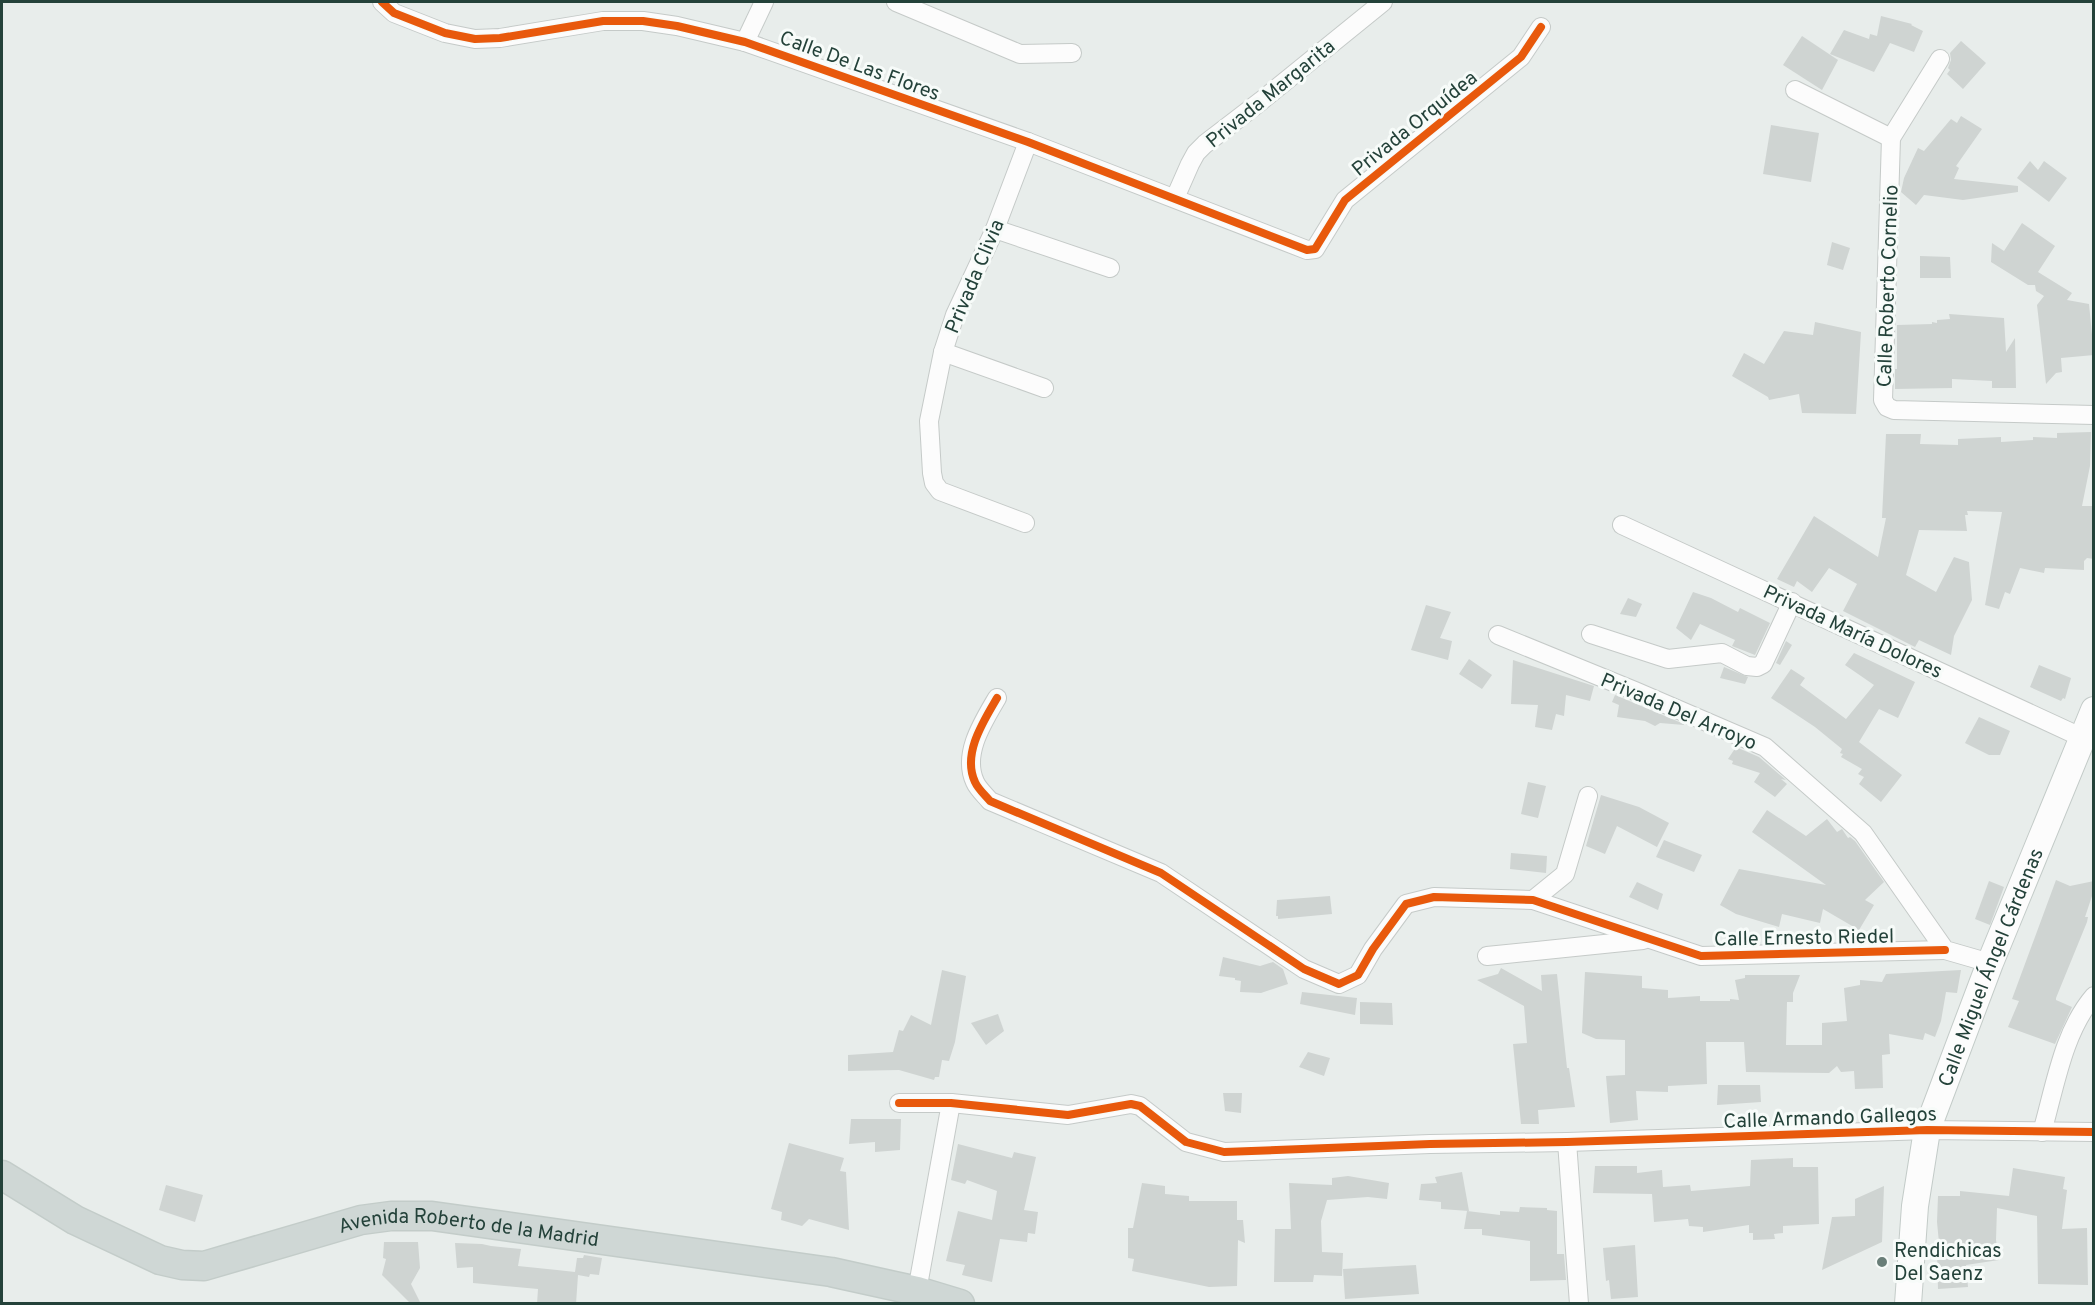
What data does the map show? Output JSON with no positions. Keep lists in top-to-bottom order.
{
  "streets": {
    "main road": ["Avenida Roberto de la Madrid"],
    "street": [
      "Calle De Las Flores",
      "Privada Margarita",
      "Privada Orquídea",
      "Privada Clivia",
      "Calle Roberto Cornelio",
      "Privada María Dolores",
      "Privada Del Arroyo",
      "Calle Ernesto Riedel",
      "Calle Miguel Ángel Cárdenas",
      "Calle Armando Gallegos"
    ]
  },
  "crossings": [
    ["Calle De Las Flores", "Privada Margarita"],
    ["Calle De Las Flores", "Privada Orquídea"],
    ["Calle De Las Flores", "Privada Clivia"],
    ["Privada María Dolores", "Calle Miguel Ángel Cárdenas"],
    ["Privada Del Arroyo", "Calle Ernesto Riedel"],
    ["Calle Miguel Ángel Cárdenas", "Calle Armando Gallegos"]
  ],
  "places": ["Rendichicas Del Saenz"]
}
